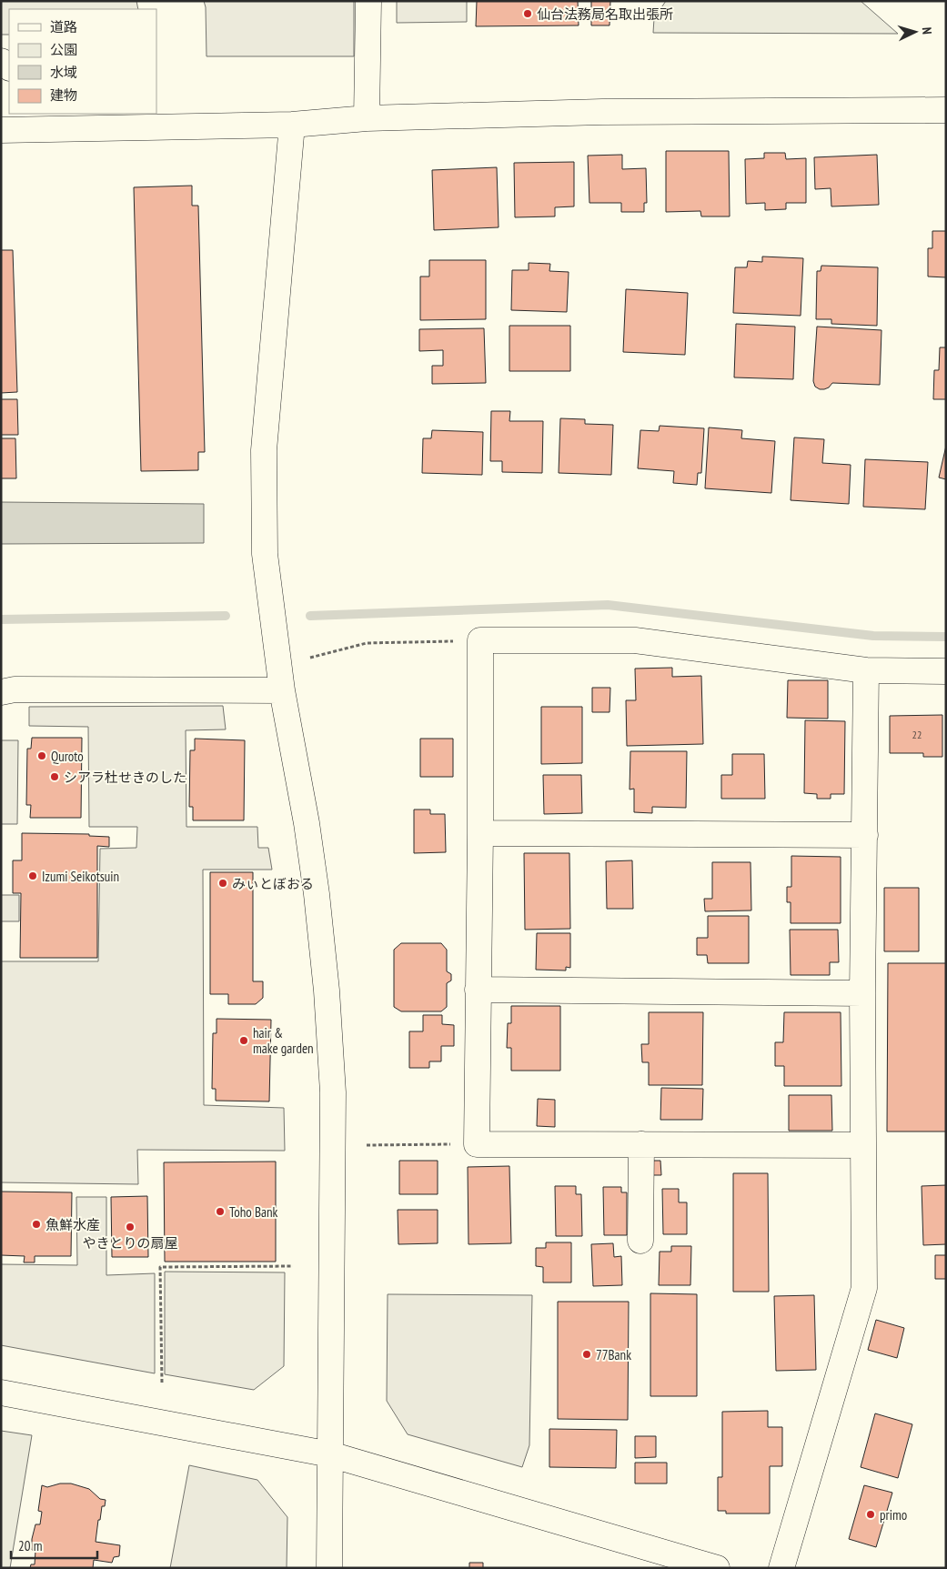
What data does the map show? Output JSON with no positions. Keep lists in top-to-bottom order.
{
  "places": [
    "仙台法務局名取出張所",
    "Quroto",
    "シアラ杜せきのした",
    "Izumi Seikotsuin",
    "みぃとぼおる",
    "hair & make garden",
    "Toho Bank",
    "魚鮮水産",
    "やきとりの扇屋",
    "77Bank",
    "primo"
  ],
  "house_numbers": ["22"],
  "legend": [
    "道路",
    "公園",
    "水域",
    "建物"
  ],
  "scale_bar": "20 m",
  "north": "right"
}
